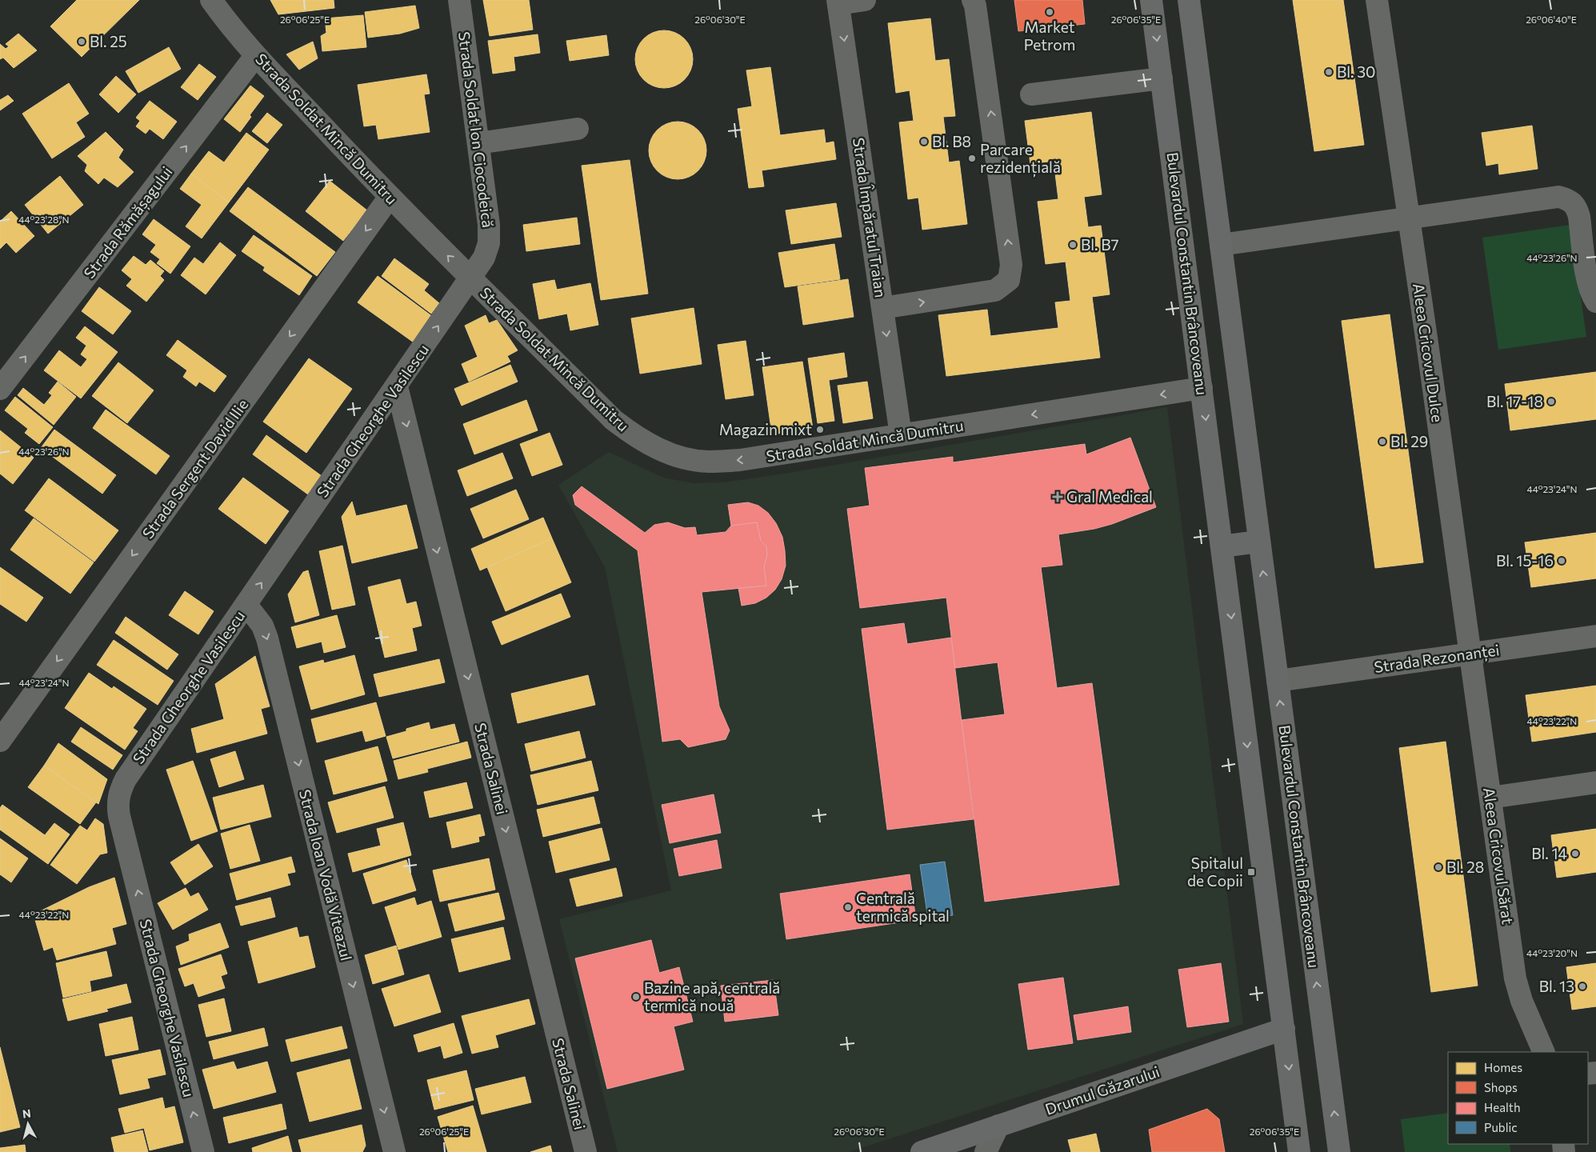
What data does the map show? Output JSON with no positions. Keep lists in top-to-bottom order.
{
  "streets": {
    "main road": ["Bulevardul Constantin Brâncoveanu", "Drumul Găzarului"],
    "street": [
      "Strada Soldat Mincă Dumitru",
      "Strada Soldat Ion Ciocodeică",
      "Strada Împăratul Traian",
      "Strada Rămășagului",
      "Aleea Cricovul Dulce",
      "Strada Gheorghe Vasilescu",
      "Strada Sergent David Ilie",
      "Strada Rezonanței",
      "Strada Salinei",
      "Aleea Cricovul Sărat",
      "Strada Ioan Vodă Viteazul"
    ]
  },
  "crossings": [
    ["Strada Soldat Mincă Dumitru", "Strada Soldat Ion Ciocodeică"],
    ["Strada Soldat Mincă Dumitru", "Strada Împăratul Traian"],
    ["Strada Soldat Mincă Dumitru", "Strada Rămășagului"],
    ["Strada Soldat Mincă Dumitru", "Bulevardul Constantin Brâncoveanu"],
    ["Strada Soldat Mincă Dumitru", "Strada Gheorghe Vasilescu"],
    ["Strada Soldat Mincă Dumitru", "Strada Sergent David Ilie"],
    ["Strada Soldat Ion Ciocodeică", "Strada Gheorghe Vasilescu"],
    ["Bulevardul Constantin Brâncoveanu", "Strada Rezonanței"],
    ["Bulevardul Constantin Brâncoveanu", "Drumul Găzarului"],
    ["Aleea Cricovul Dulce", "Strada Rezonanței"],
    ["Aleea Cricovul Dulce", "Aleea Cricovul Sărat"],
    ["Strada Gheorghe Vasilescu", "Strada Salinei"],
    ["Strada Gheorghe Vasilescu", "Strada Ioan Vodă Viteazul"],
    ["Strada Rezonanței", "Aleea Cricovul Sărat"]
  ],
  "one_way": [
    "Strada Soldat Mincă Dumitru",
    "Strada Împăratul Traian",
    "Strada Rămășagului",
    "Strada Gheorghe Vasilescu",
    "Strada Sergent David Ilie",
    "Strada Salinei",
    "Strada Ioan Vodă Viteazul"
  ],
  "places": {
    "other": [
      "Market Petrom",
      "Bl. 25",
      "Bl. 30",
      "Bl. B8",
      "Parcare rezidențială",
      "Bl. B7",
      "Bl. 17-18",
      "Magazin mixt",
      "Bl. 29",
      "Bl. 15-16",
      "Bl. 14",
      "Bl. 28",
      "Centrală termică spital",
      "Bl. 13",
      "Bazine apă, centrală termică nouă"
    ],
    "health": ["Gral Medical"],
    "transit": ["Spitalul de Copii"]
  },
  "legend": [
    "Homes",
    "Shops",
    "Health",
    "Public"
  ],
  "north": "top",
  "coordinates": [
    "26°06'25\"E",
    "26°06'30\"E",
    "26°06'35\"E",
    "26°06'40\"E",
    "44°23'28\"N",
    "44°23'26\"N",
    "44°23'24\"N",
    "44°23'22\"N",
    "44°23'20\"N"
  ]
}
